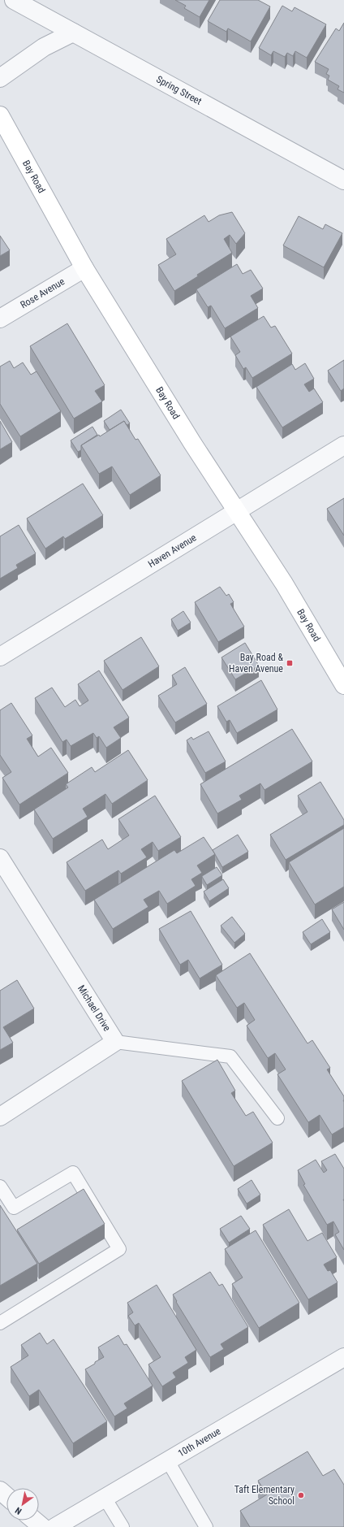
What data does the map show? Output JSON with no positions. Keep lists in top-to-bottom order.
{
  "streets": {
    "street": [
      "Spring Street",
      "Bay Road",
      "Rose Avenue",
      "Haven Avenue",
      "Michael Drive",
      "10th Avenue"
    ]
  },
  "crossings": [
    ["Bay Road", "Rose Avenue"],
    ["Bay Road", "Haven Avenue"]
  ],
  "places": {
    "transit": ["Bay Road & Haven Avenue"],
    "other": ["Taft Elementary School"]
  },
  "north": "bottom left"
}
